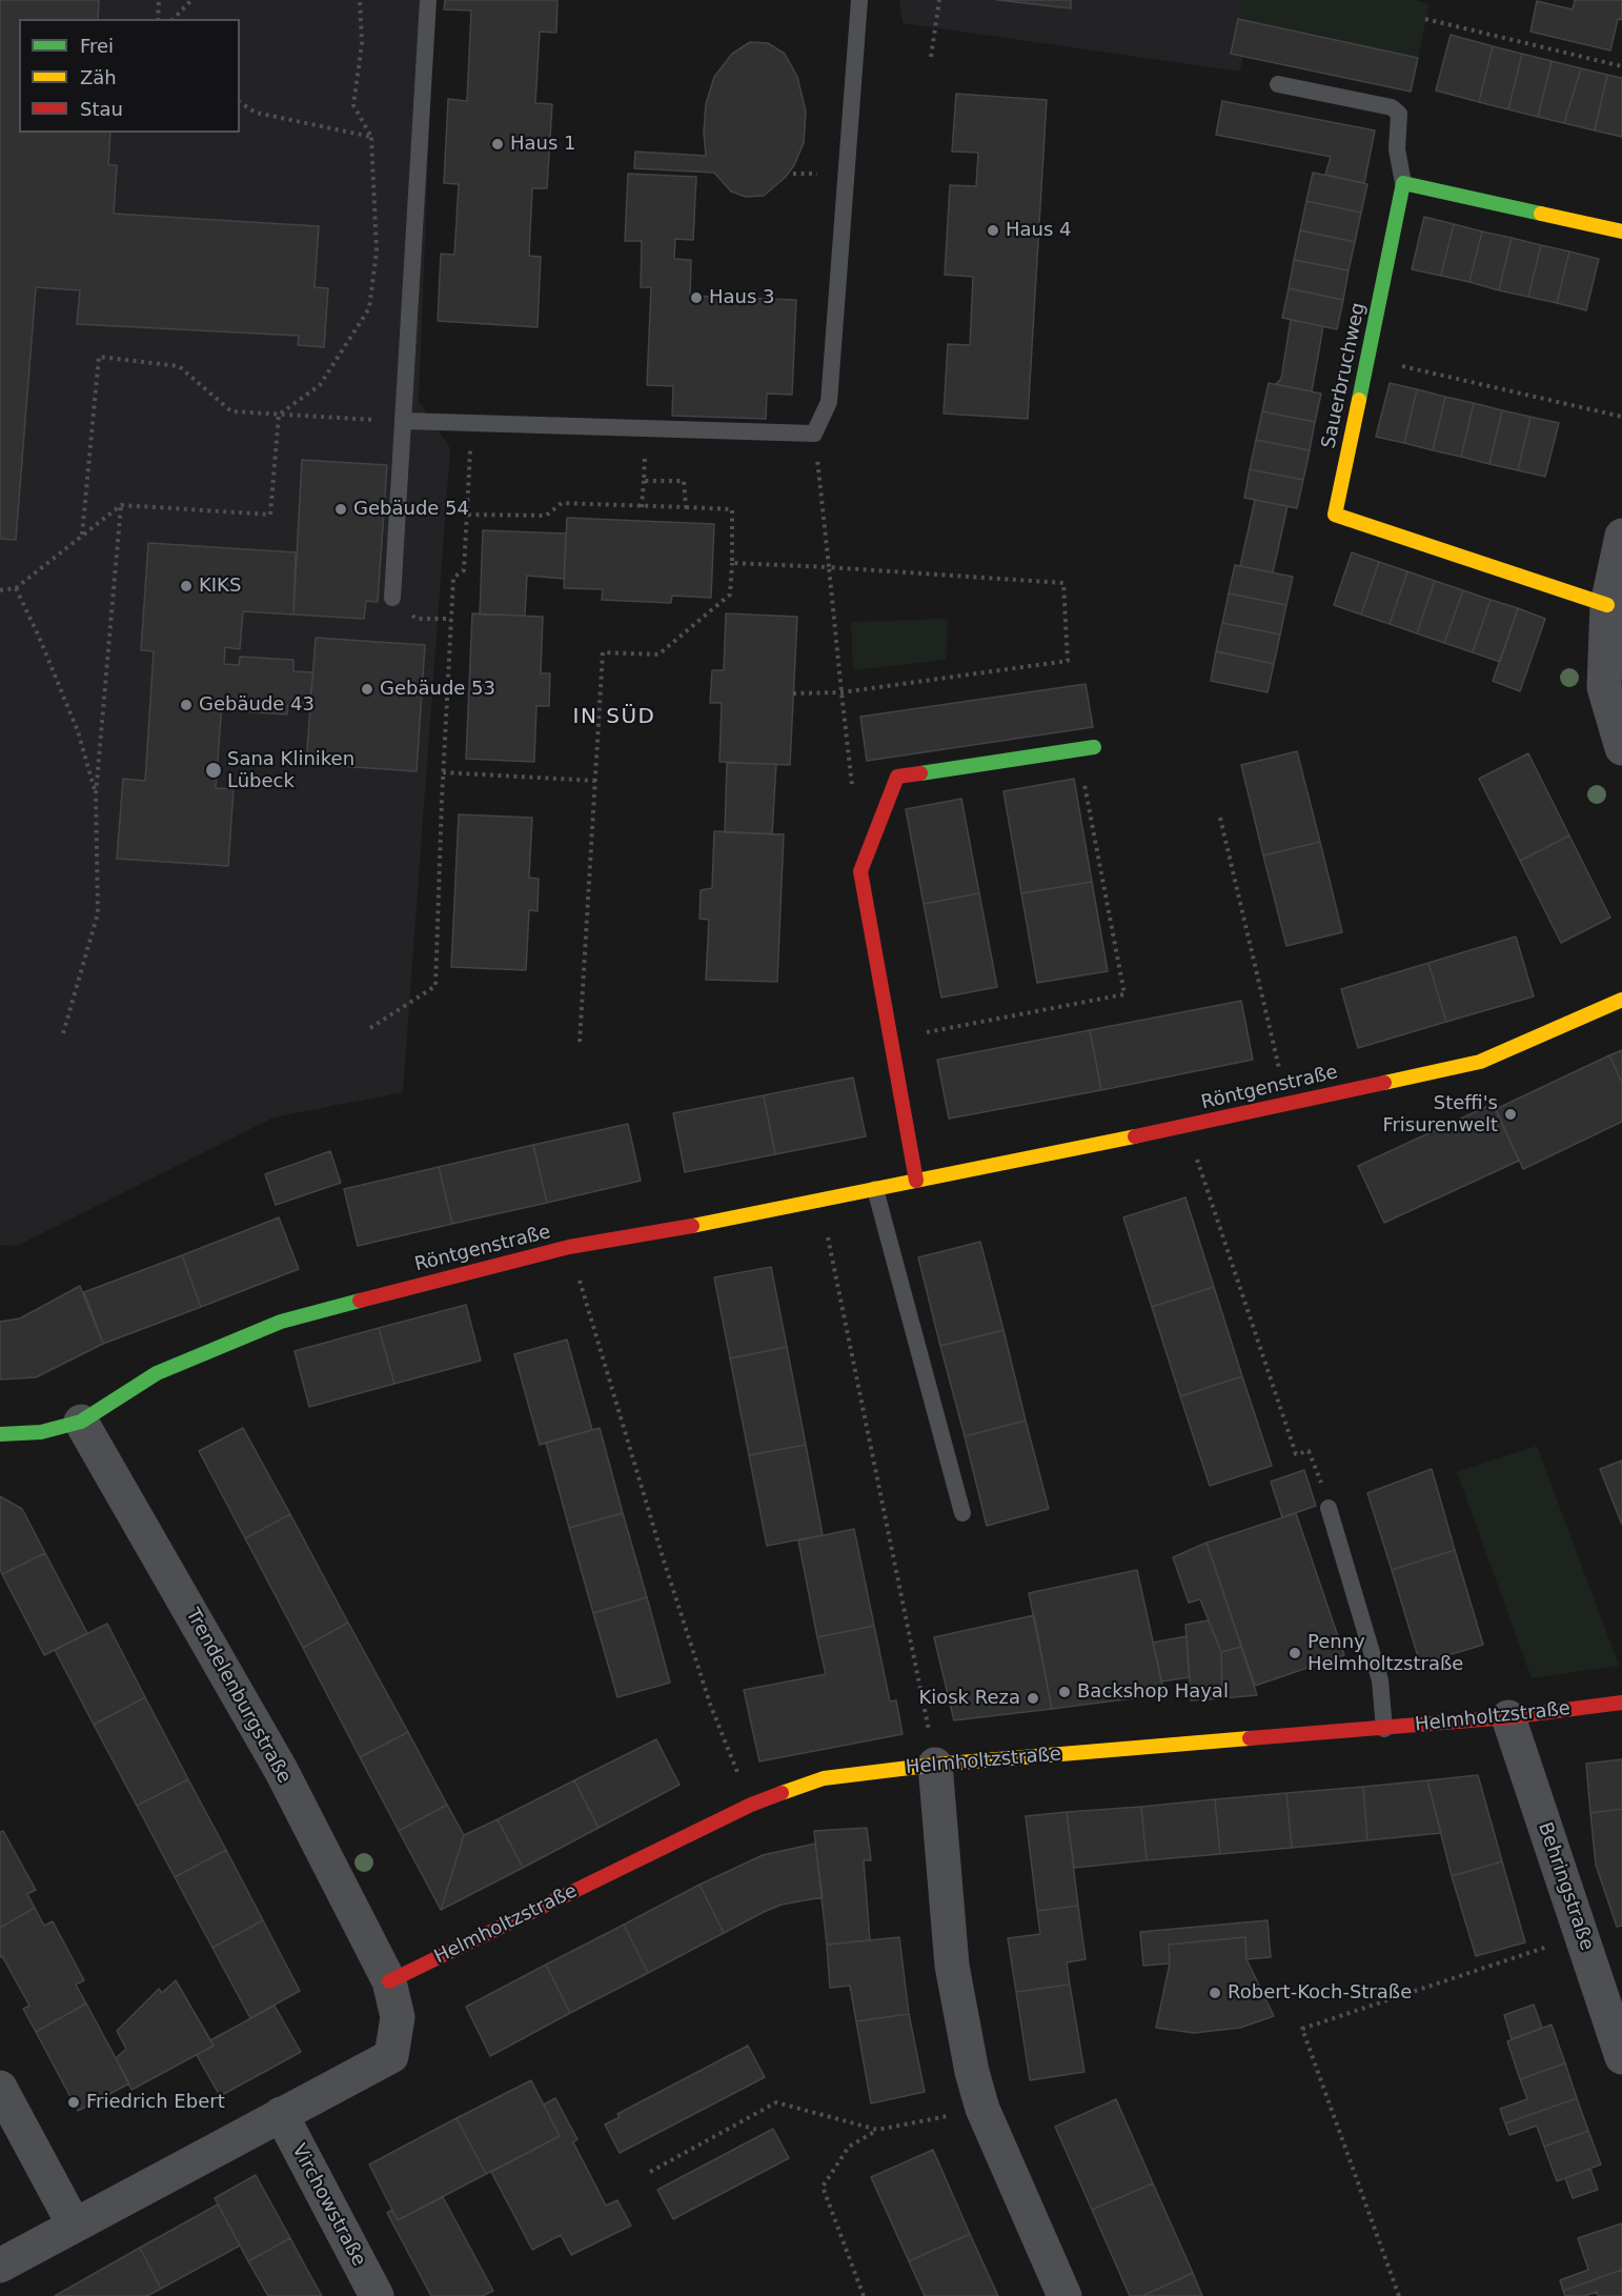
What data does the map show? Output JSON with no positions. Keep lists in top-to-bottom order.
{
  "streets": {
    "street": [
      "Sauerbruchweg",
      "Röntgenstraße",
      "Trendelenburgstraße",
      "Helmholtzstraße",
      "Behringstraße",
      "Virchowstraße"
    ]
  },
  "crossings": [
    ["Röntgenstraße", "Trendelenburgstraße"],
    ["Trendelenburgstraße", "Helmholtzstraße"],
    ["Trendelenburgstraße", "Virchowstraße"],
    ["Helmholtzstraße", "Behringstraße"]
  ],
  "districts": ["IN SÜD"],
  "places": [
    "Haus 1",
    "Haus 4",
    "Haus 3",
    "Gebäude 54",
    "KIKS",
    "Gebäude 53",
    "Gebäude 43",
    "Sana Kliniken Lübeck",
    "Steffi's Frisurenwelt",
    "Penny Helmholtzstraße",
    "Backshop Hayal",
    "Kiosk Reza",
    "Robert-Koch-Straße",
    "Friedrich Ebert"
  ],
  "legend": ["Frei", "Zäh", "Stau"]
}
